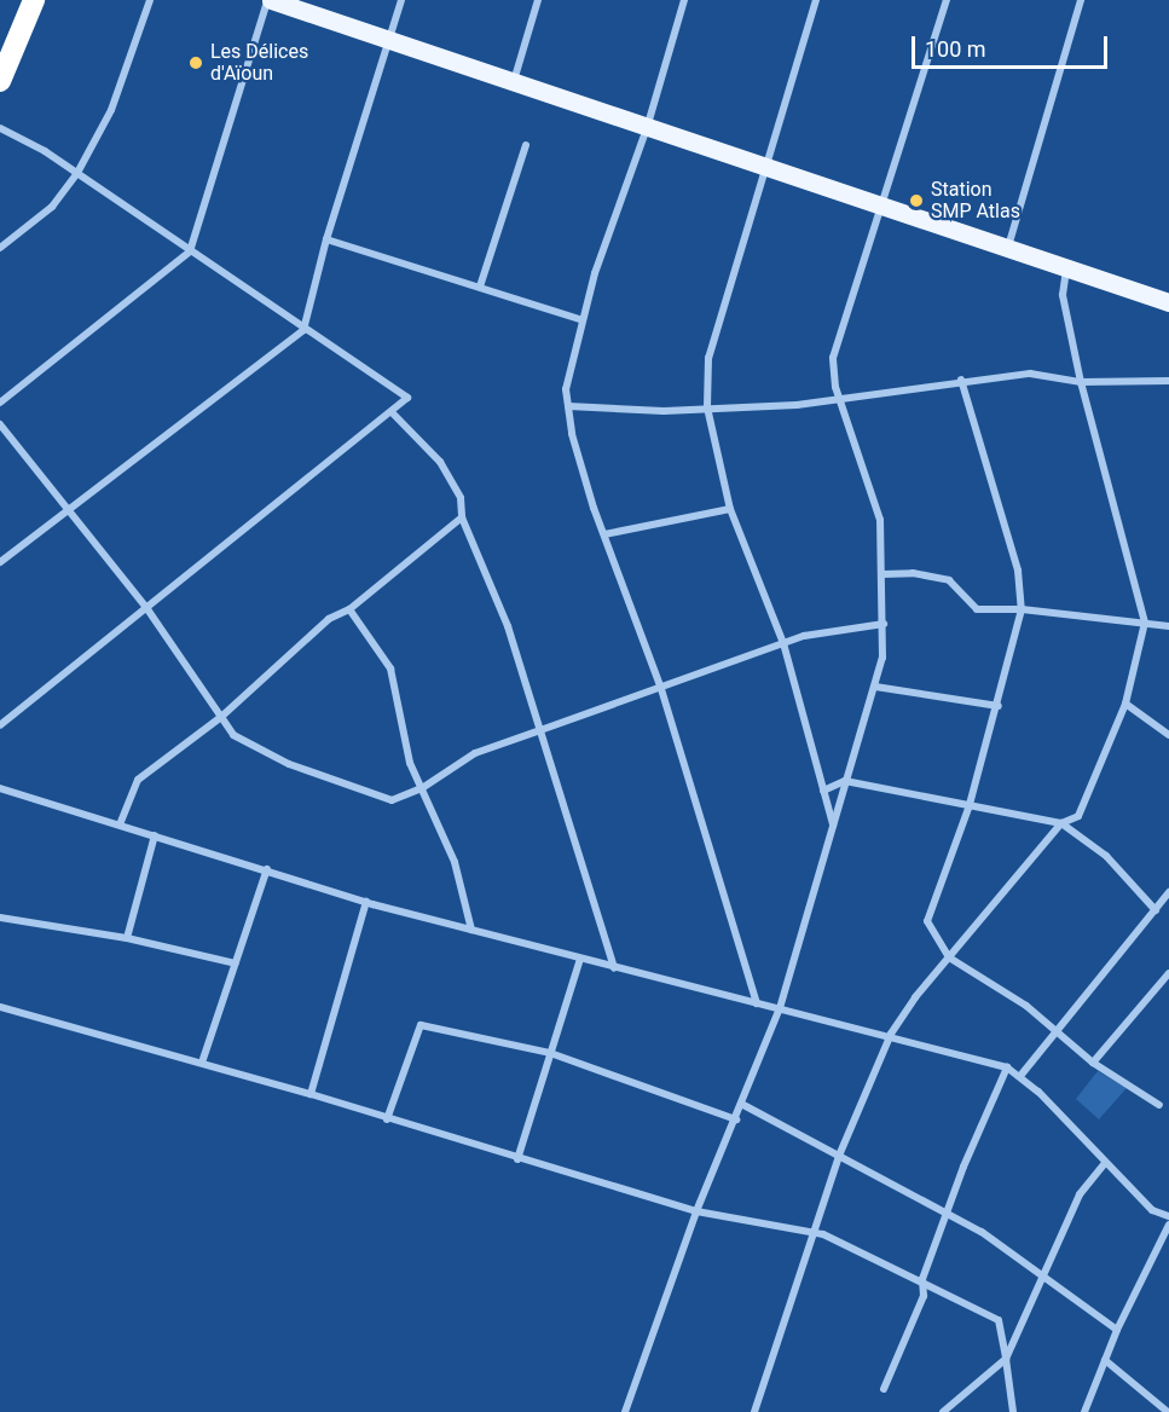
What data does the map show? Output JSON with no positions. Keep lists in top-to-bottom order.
{
  "places": ["Les Délices d'Aïoun", "Station SMP Atlas"],
  "scale_bar": "100 m"
}
